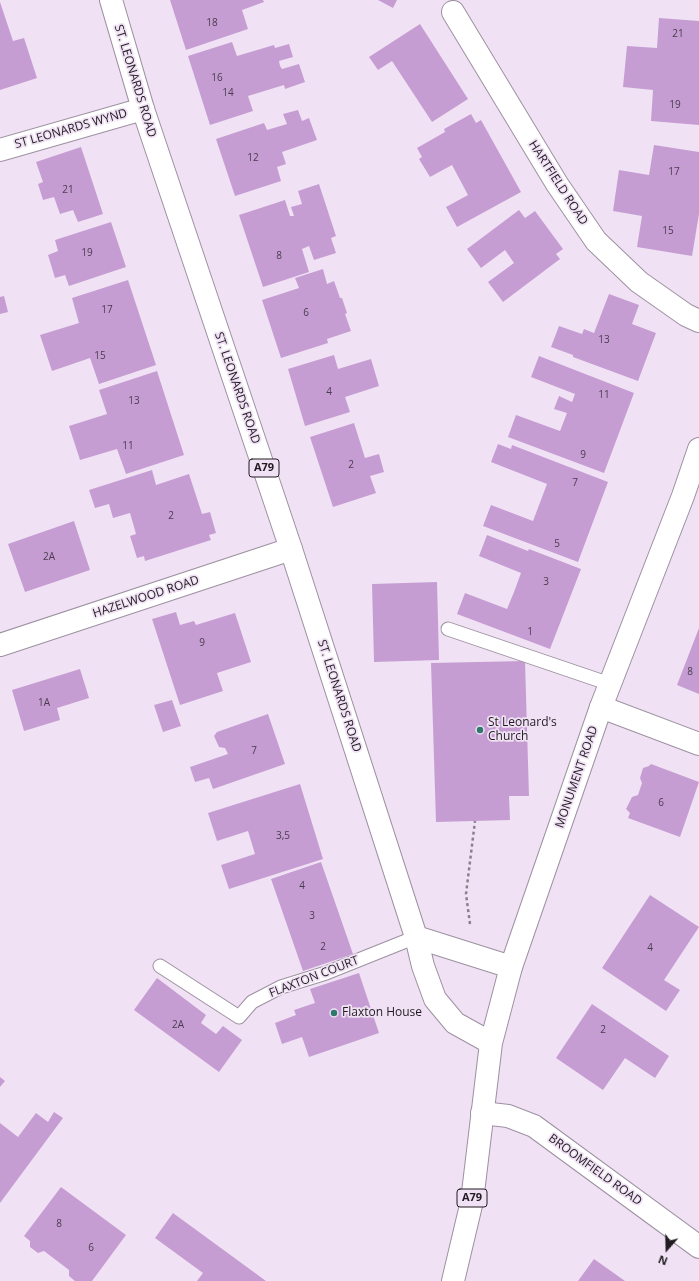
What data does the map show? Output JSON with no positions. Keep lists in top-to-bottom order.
{
  "streets": {
    "main road": [
      "ST. LEONARDS ROAD",
      "ST LEONARDS WYND",
      "HARTFIELD ROAD",
      "A79",
      "HAZELWOOD ROAD",
      "MONUMENT ROAD",
      "BROOMFIELD ROAD"
    ],
    "lane": ["FLAXTON COURT"]
  },
  "crossings": [
    ["ST. LEONARDS ROAD", "ST LEONARDS WYND"],
    ["ST. LEONARDS ROAD", "HAZELWOOD ROAD"],
    ["ST. LEONARDS ROAD", "MONUMENT ROAD"],
    ["ST. LEONARDS ROAD", "FLAXTON COURT"],
    ["A79", "MONUMENT ROAD"],
    ["A79", "BROOMFIELD ROAD"],
    ["MONUMENT ROAD", "BROOMFIELD ROAD"]
  ],
  "places": ["St Leonard's Church", "Flaxton House"],
  "house_numbers": [
    "18",
    "21",
    "16",
    "14",
    "19",
    "12",
    "17",
    "21",
    "15",
    "19",
    "8",
    "17",
    "6",
    "13",
    "15",
    "4",
    "11",
    "13",
    "11",
    "9",
    "2",
    "7",
    "2",
    "5",
    "2A",
    "3",
    "1",
    "9",
    "8",
    "1A",
    "7",
    "6",
    "3,5",
    "4",
    "3",
    "2",
    "4",
    "2A",
    "2",
    "8",
    "6"
  ],
  "north": "bottom"
}
